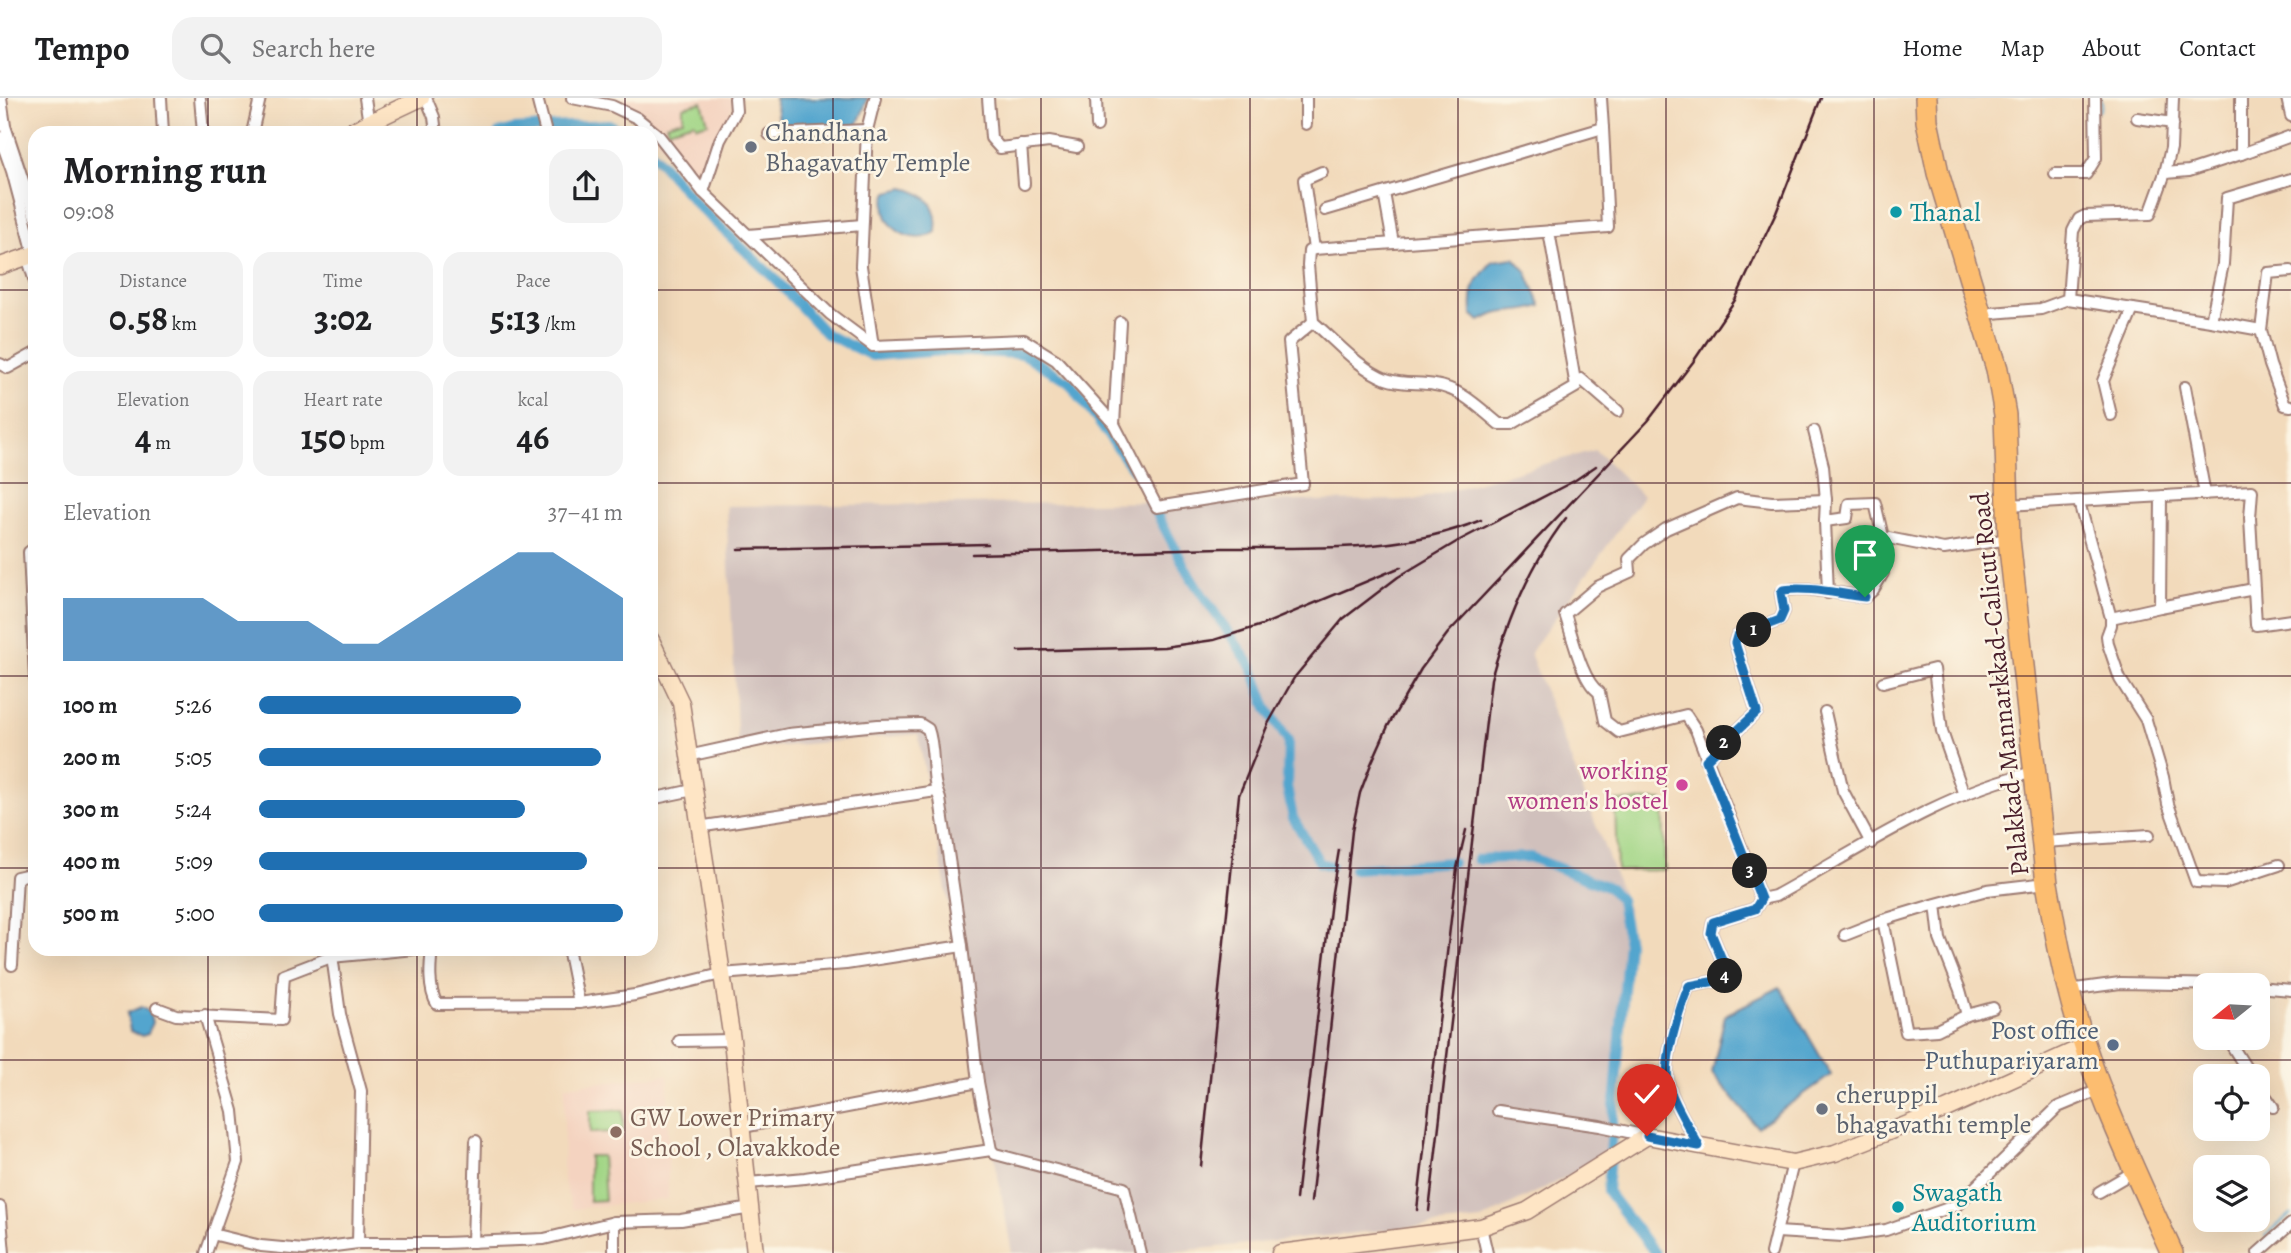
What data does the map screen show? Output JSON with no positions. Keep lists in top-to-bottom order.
{
  "streets": {
    "highway": ["Palakkad-Mannarkkad-Calicut Road"]
  },
  "places": [
    "Chandhana Bhagavathy Temple",
    "Thanal",
    "working women's hostel",
    "Post office Puthupariyaram",
    "cheruppil bhagavathi temple",
    "GW Lower Primary School , Olavakkode",
    "Swagath Auditorium"
  ],
  "north": "left",
  "page": {
    "header": "Tempo",
    "search": "Search here",
    "nav": [
      "Home",
      "Map",
      "About",
      "Contact"
    ],
    "heading": ["Morning run", "09:08"],
    "stats": [
      ["Distance", "0.58 km"],
      ["Time", "3:02"],
      ["Pace", "5:13 /km"],
      ["Elevation", "4 m"],
      ["Heart rate", "150 bpm"],
      ["kcal", "46"]
    ],
    "chart": ["Elevation", "37–41 m"],
    "pins": [
      "1",
      "2",
      "3",
      "4"
    ],
    "list": [
      {
        "name": "100 m",
        "note": "5:26"
      },
      {
        "name": "200 m",
        "note": "5:05"
      },
      {
        "name": "300 m",
        "note": "5:24"
      },
      {
        "name": "400 m",
        "note": "5:09"
      },
      {
        "name": "500 m",
        "note": "5:00"
      }
    ]
  }
}
